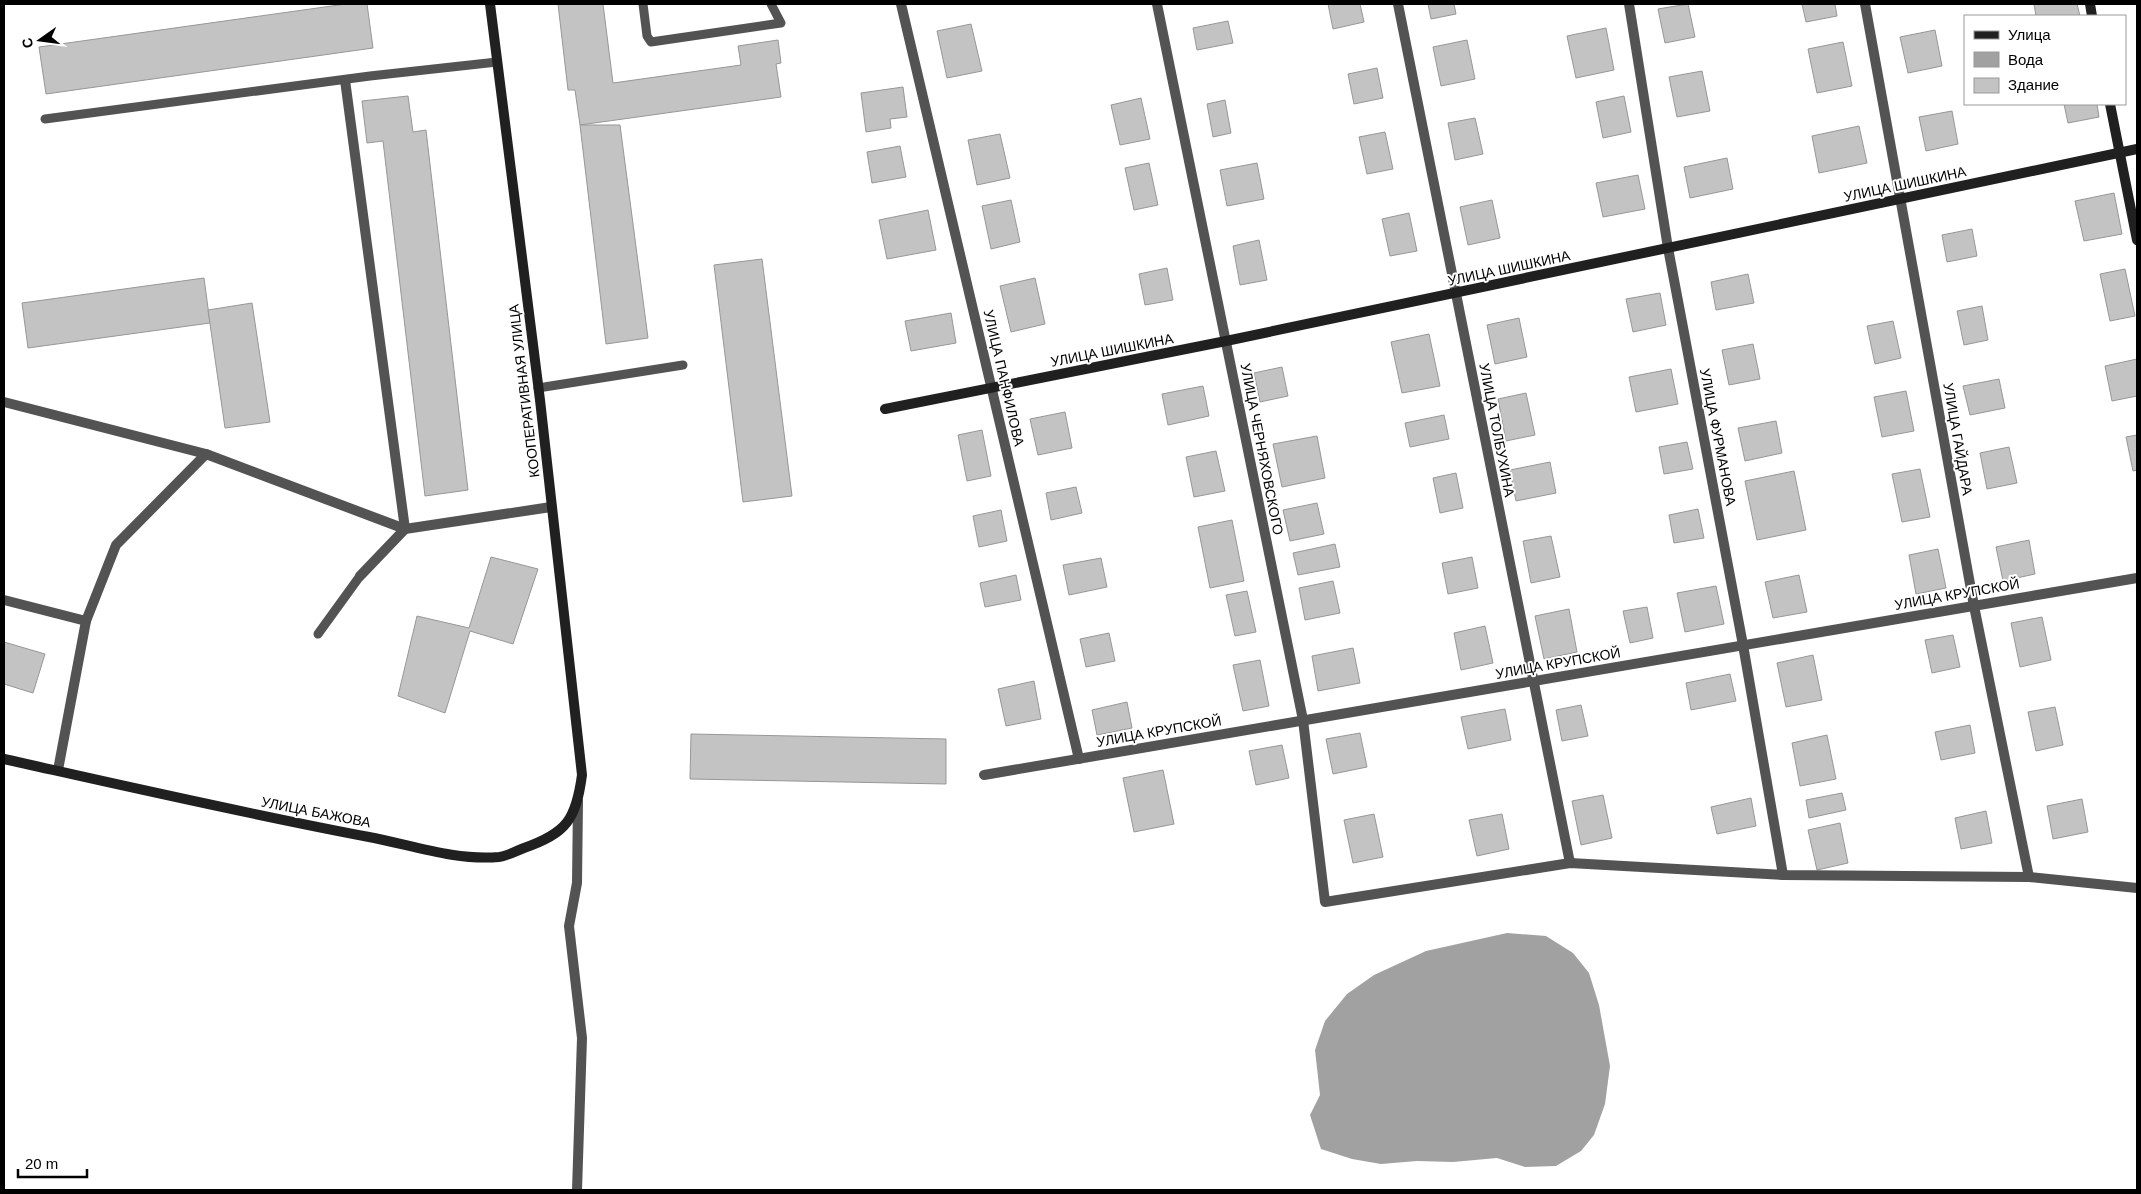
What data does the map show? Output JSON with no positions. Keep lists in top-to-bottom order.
{
  "streets": {
    "street": [
      "УЛИЦА ШИШКИНА",
      "УЛИЦА ПАНФИЛОВА",
      "КООПЕРАТИВНАЯ УЛИЦА",
      "УЛИЦА ТОЛБУХИНА",
      "УЛИЦА ФУРМАНОВА",
      "УЛИЦА ГАЙДАРА",
      "УЛИЦА ЧЕРНЯХОВСКОГО",
      "УЛИЦА КРУПСКОЙ",
      "УЛИЦА БАЖОВА"
    ]
  },
  "crossings": [
    ["УЛИЦА ШИШКИНА", "УЛИЦА ПАНФИЛОВА"],
    ["УЛИЦА ШИШКИНА", "УЛИЦА ТОЛБУХИНА"],
    ["УЛИЦА ШИШКИНА", "УЛИЦА ФУРМАНОВА"],
    ["УЛИЦА ШИШКИНА", "УЛИЦА ГАЙДАРА"],
    ["УЛИЦА ШИШКИНА", "УЛИЦА ЧЕРНЯХОВСКОГО"],
    ["УЛИЦА ПАНФИЛОВА", "УЛИЦА КРУПСКОЙ"],
    ["КООПЕРАТИВНАЯ УЛИЦА", "УЛИЦА БАЖОВА"],
    ["УЛИЦА ТОЛБУХИНА", "УЛИЦА ЧЕРНЯХОВСКОГО"],
    ["УЛИЦА ТОЛБУХИНА", "УЛИЦА КРУПСКОЙ"],
    ["УЛИЦА ФУРМАНОВА", "УЛИЦА КРУПСКОЙ"],
    ["УЛИЦА ГАЙДАРА", "УЛИЦА КРУПСКОЙ"],
    ["УЛИЦА ЧЕРНЯХОВСКОГО", "УЛИЦА КРУПСКОЙ"]
  ],
  "legend": ["Улица", "Вода", "Здание"],
  "scale_bar": "20 m",
  "north": "left"
}
